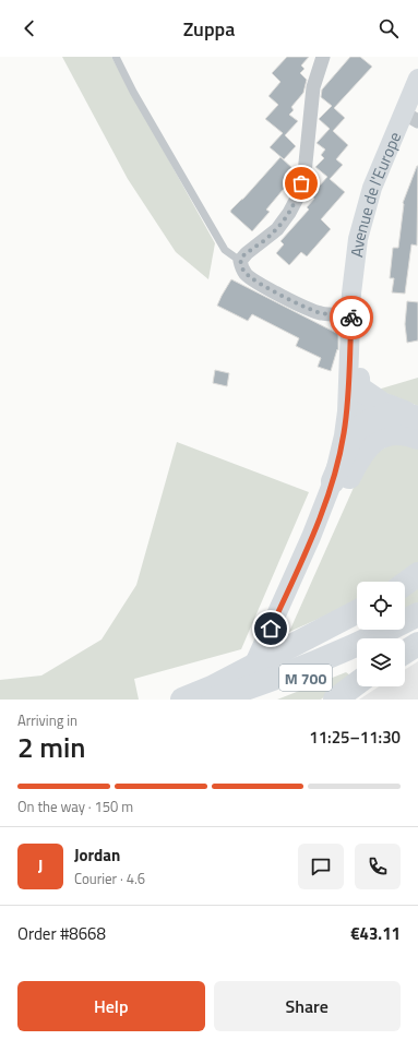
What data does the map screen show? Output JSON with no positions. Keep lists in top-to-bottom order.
{
  "streets": {
    "highway": ["M 700"],
    "street": ["Avenue de l'Europe"]
  },
  "page": {
    "header": "Zuppa",
    "heading": ["2 min", "Arriving in", "11:25–11:30"],
    "panel": [
      "Jordan",
      "Courier · 4.6",
      "Order #8668",
      "€43.11"
    ],
    "bar": "On the way · 150 m",
    "round": "J",
    "buttons": ["Help", "Share"]
  }
}
